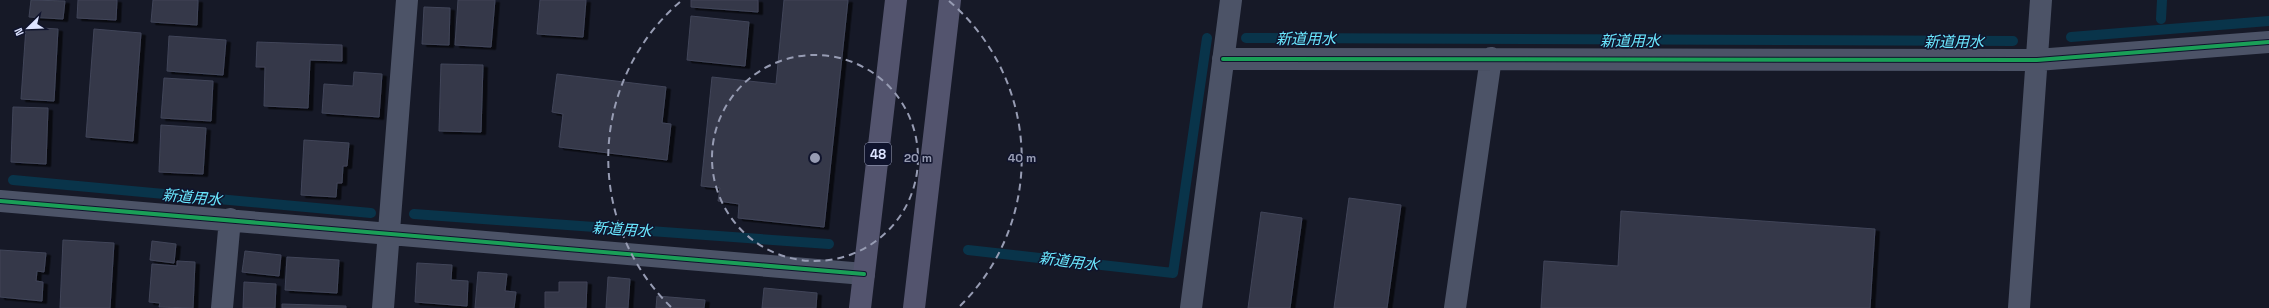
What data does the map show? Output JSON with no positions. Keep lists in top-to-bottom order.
{
  "streets": {
    "main road": ["48"]
  },
  "water": ["新道用水"],
  "north": "bottom left",
  "rings": ["20 m", "40 m"]
}
